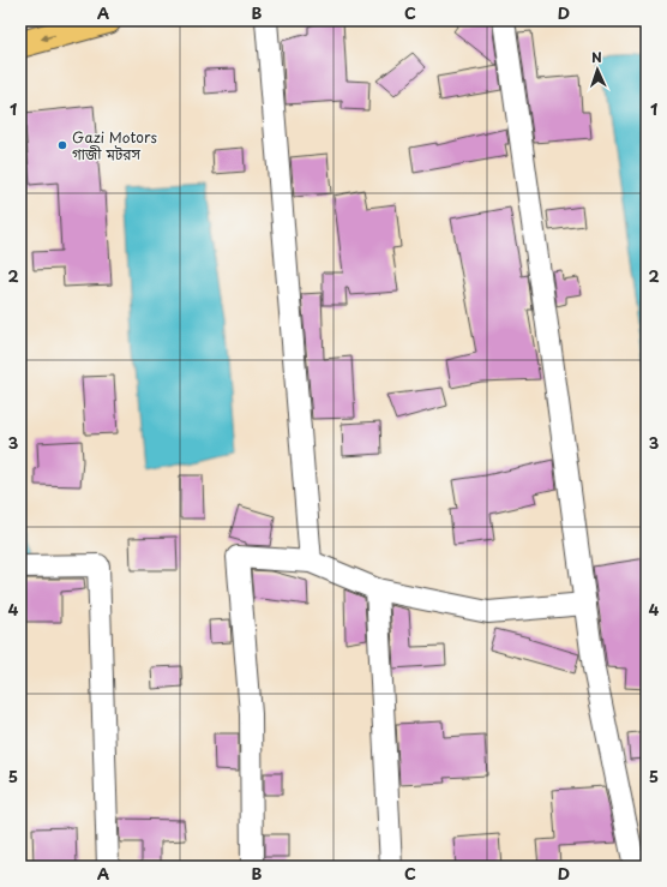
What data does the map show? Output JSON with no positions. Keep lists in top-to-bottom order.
{
  "places": ["Gazi Motors গাজী মটরস"],
  "north": "top",
  "grid": {
    "columns": [
      "A",
      "B",
      "C",
      "D"
    ],
    "rows": [
      "1",
      "2",
      "3",
      "4",
      "5"
    ]
  }
}
